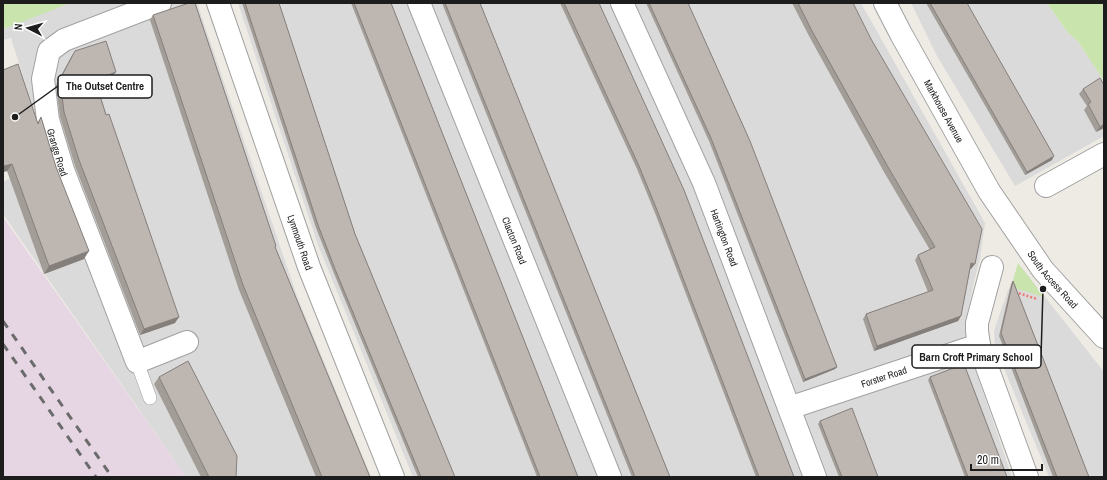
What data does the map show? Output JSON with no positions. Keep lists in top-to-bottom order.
{
  "streets": {
    "street": [
      "Markhouse Avenue",
      "Grange Road",
      "Hartington Road",
      "Clacton Road",
      "Lynmouth Road",
      "South Access Road",
      "Forster Road"
    ]
  },
  "crossings": [
    ["Markhouse Avenue", "South Access Road"],
    ["Hartington Road", "Forster Road"]
  ],
  "places": ["The Outset Centre", "Barn Croft Primary School"],
  "scale_bar": "20 m",
  "north": "left"
}
